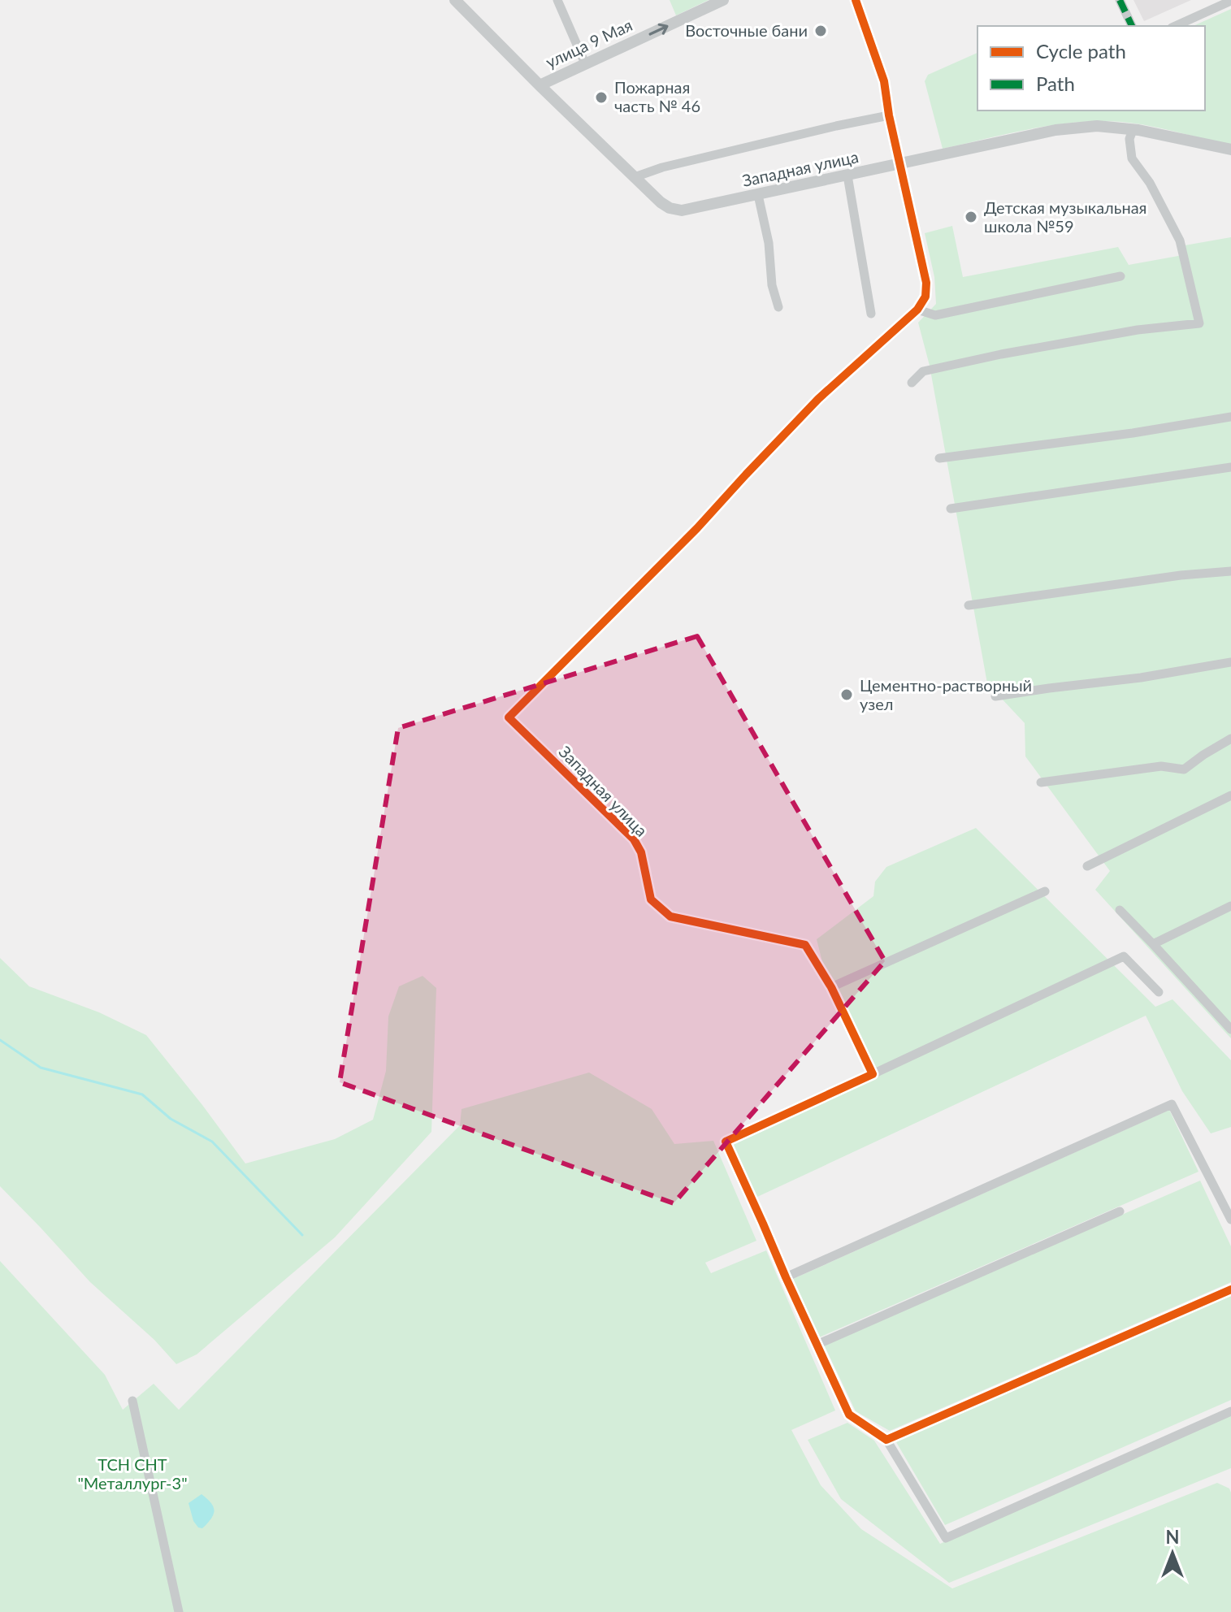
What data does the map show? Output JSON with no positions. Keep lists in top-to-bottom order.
{
  "streets": {
    "street": ["улица 9 Мая", "Западная улица"]
  },
  "crossings": [
    ["улица 9 Мая", "Западная улица"]
  ],
  "one_way": ["улица 9 Мая"],
  "parks": ["ТСН СНТ \"Металлург-3\""],
  "places": [
    "Восточные бани",
    "Пожарная часть № 46",
    "Детская музыкальная школа №59",
    "Цементно-растворный узел"
  ],
  "legend": ["Cycle path", "Path"],
  "north": "top"
}
